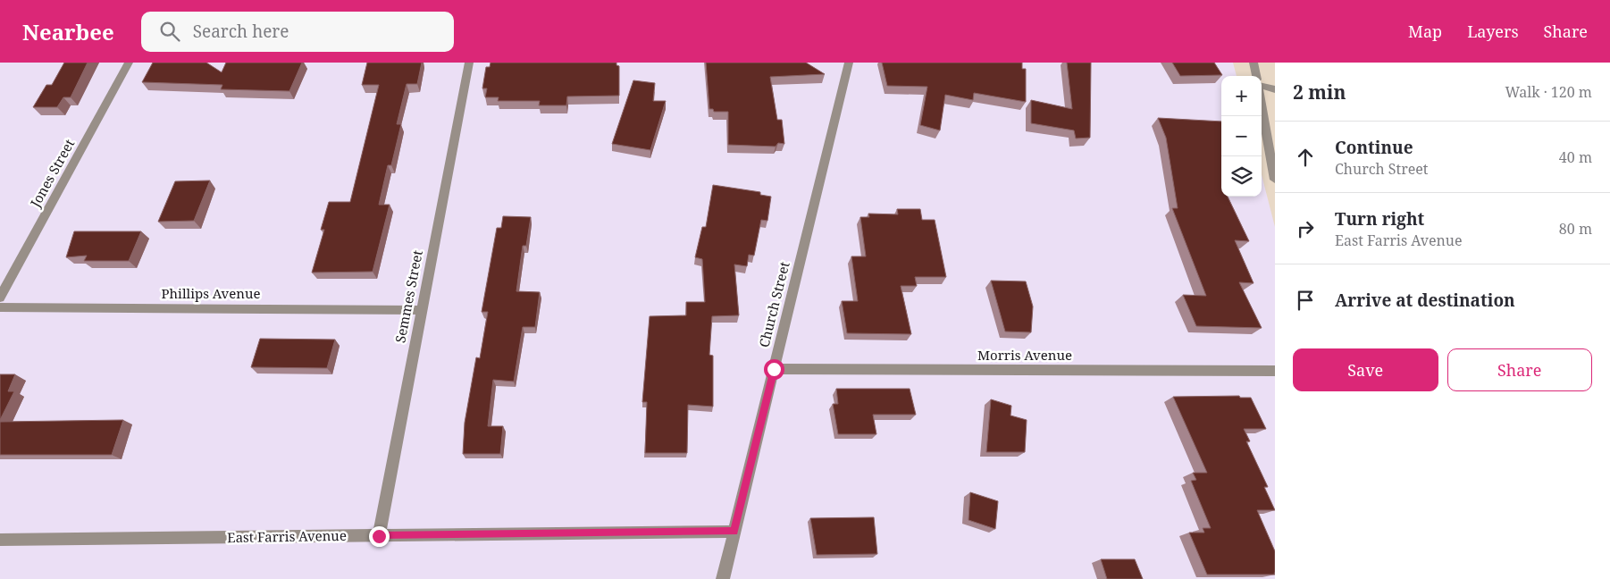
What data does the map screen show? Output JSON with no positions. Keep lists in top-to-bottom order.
{
  "streets": {
    "street": [
      "Jones Street",
      "Phillips Avenue",
      "Semmes Street",
      "Church Street",
      "Morris Avenue",
      "East Farris Avenue"
    ]
  },
  "crossings": [
    ["Phillips Avenue", "Semmes Street"],
    ["Semmes Street", "East Farris Avenue"],
    ["Church Street", "Morris Avenue"],
    ["Church Street", "East Farris Avenue"]
  ],
  "page": {
    "header": "Nearbee",
    "search": "Search here",
    "nav": ["Map", "Layers", "Share"],
    "heading": ["2 min", "Walk · 120 m"],
    "map_buttons": ["+", "−"],
    "list": [
      ["Continue", "Church Street", "40 m"],
      ["Turn right", "East Farris Avenue", "80 m"],
      "Arrive at destination"
    ],
    "buttons": ["Save", "Share"]
  }
}
